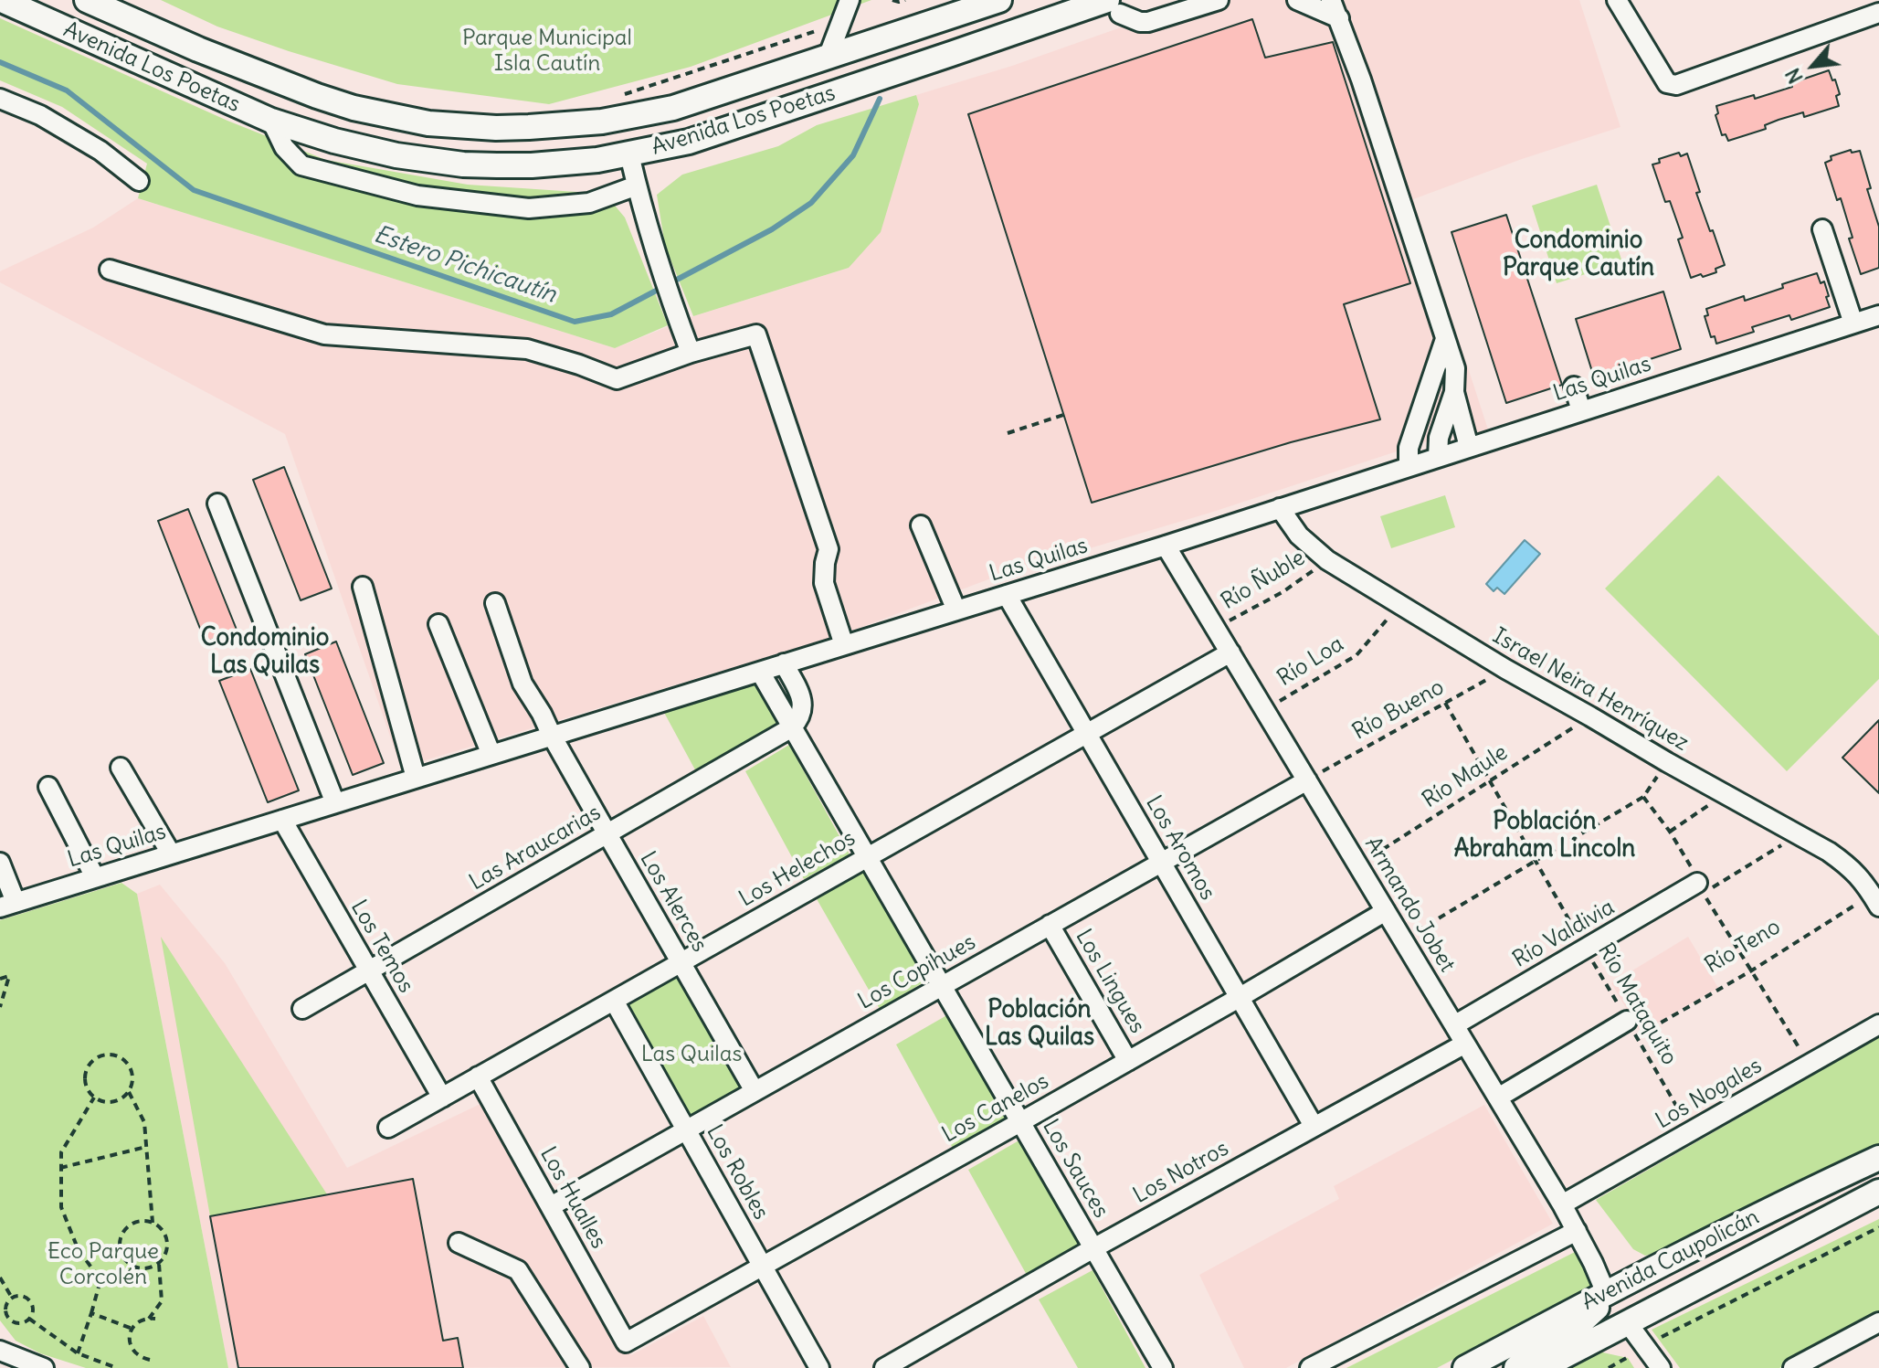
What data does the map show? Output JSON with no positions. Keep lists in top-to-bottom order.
{
  "streets": {
    "main road": ["Avenida Los Poetas", "Avenida Caupolicán"],
    "street": [
      "Las Quilas",
      "Israel Neira Henríquez",
      "Las Araucarias",
      "Los Aromos",
      "Los Helechos",
      "Los Alerces",
      "Armando Jobet",
      "Río Valdivia",
      "Los Temos",
      "Los Copihues",
      "Los Lingues",
      "Los Nogales",
      "Los Canelos",
      "Los Sauces",
      "Los Robles",
      "Los Notros",
      "Los Hualles"
    ],
    "path": [
      "Río Ñuble",
      "Río Loa",
      "Río Bueno",
      "Río Maule",
      "Río Teno",
      "Río Mataquito"
    ]
  },
  "crossings": [
    ["Las Quilas", "Israel Neira Henríquez"],
    ["Las Quilas", "Los Aromos"],
    ["Las Quilas", "Los Alerces"],
    ["Las Quilas", "Armando Jobet"],
    ["Las Quilas", "Los Temos"],
    ["Las Quilas", "Los Sauces"],
    ["Río Ñuble", "Israel Neira Henríquez"],
    ["Río Ñuble", "Armando Jobet"],
    ["Río Loa", "Israel Neira Henríquez"],
    ["Río Loa", "Armando Jobet"],
    ["Israel Neira Henríquez", "Río Bueno"],
    ["Israel Neira Henríquez", "Río Maule"],
    ["Israel Neira Henríquez", "Río Teno"],
    ["Río Bueno", "Armando Jobet"],
    ["Río Bueno", "Los Copihues"],
    ["Río Bueno", "Río Mataquito"],
    ["Río Maule", "Armando Jobet"],
    ["Río Maule", "Río Mataquito"],
    ["Las Araucarias", "Los Alerces"],
    ["Las Araucarias", "Los Temos"],
    ["Las Araucarias", "Los Sauces"],
    ["Los Aromos", "Los Helechos"],
    ["Los Aromos", "Los Copihues"],
    ["Los Aromos", "Los Canelos"],
    ["Los Aromos", "Los Notros"],
    ["Los Helechos", "Los Alerces"],
    ["Los Helechos", "Armando Jobet"],
    ["Los Helechos", "Los Temos"],
    ["Los Helechos", "Los Sauces"],
    ["Los Helechos", "Los Robles"],
    ["Los Helechos", "Los Hualles"],
    ["Los Alerces", "Los Copihues"],
    ["Armando Jobet", "Río Valdivia"],
    ["Armando Jobet", "Los Copihues"],
    ["Armando Jobet", "Los Nogales"],
    ["Armando Jobet", "Los Canelos"],
    ["Armando Jobet", "Los Notros"],
    ["Armando Jobet", "Avenida Caupolicán"],
    ["Río Valdivia", "Río Mataquito"],
    ["Río Teno", "Río Mataquito"],
    ["Los Copihues", "Los Lingues"],
    ["Los Copihues", "Los Sauces"],
    ["Los Copihues", "Los Robles"],
    ["Los Copihues", "Los Hualles"],
    ["Los Lingues", "Los Canelos"],
    ["Río Mataquito", "Los Nogales"],
    ["Los Canelos", "Los Sauces"],
    ["Los Canelos", "Los Robles"],
    ["Los Canelos", "Los Hualles"],
    ["Los Sauces", "Los Notros"]
  ],
  "districts": [
    "Condominio Parque Cautín",
    "Condominio Las Quilas",
    "Población Abraham Lincoln",
    "Población Las Quilas"
  ],
  "water": ["Estero Pichicautín"],
  "parks": ["Parque Municipal Isla Cautín", "Las Quilas", "Eco Parque Corcolén"],
  "north": "bottom left"
}
